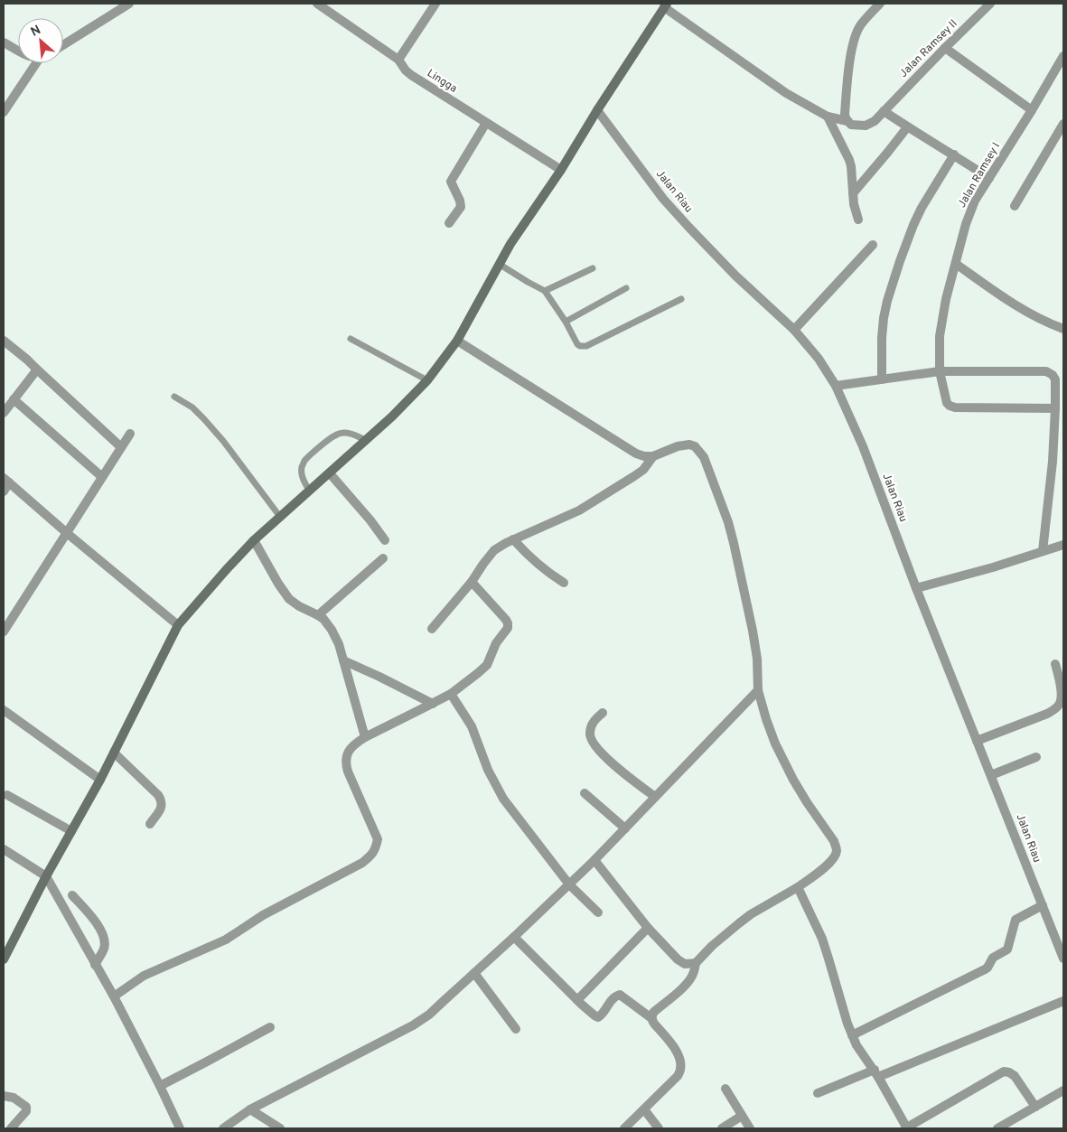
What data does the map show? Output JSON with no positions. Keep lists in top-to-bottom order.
{
  "streets": {
    "street": [
      "Jalan Ramsey II",
      "Lingga",
      "Jalan Ramsey I",
      "Jalan Riau"
    ]
  },
  "north": "top left"
}
